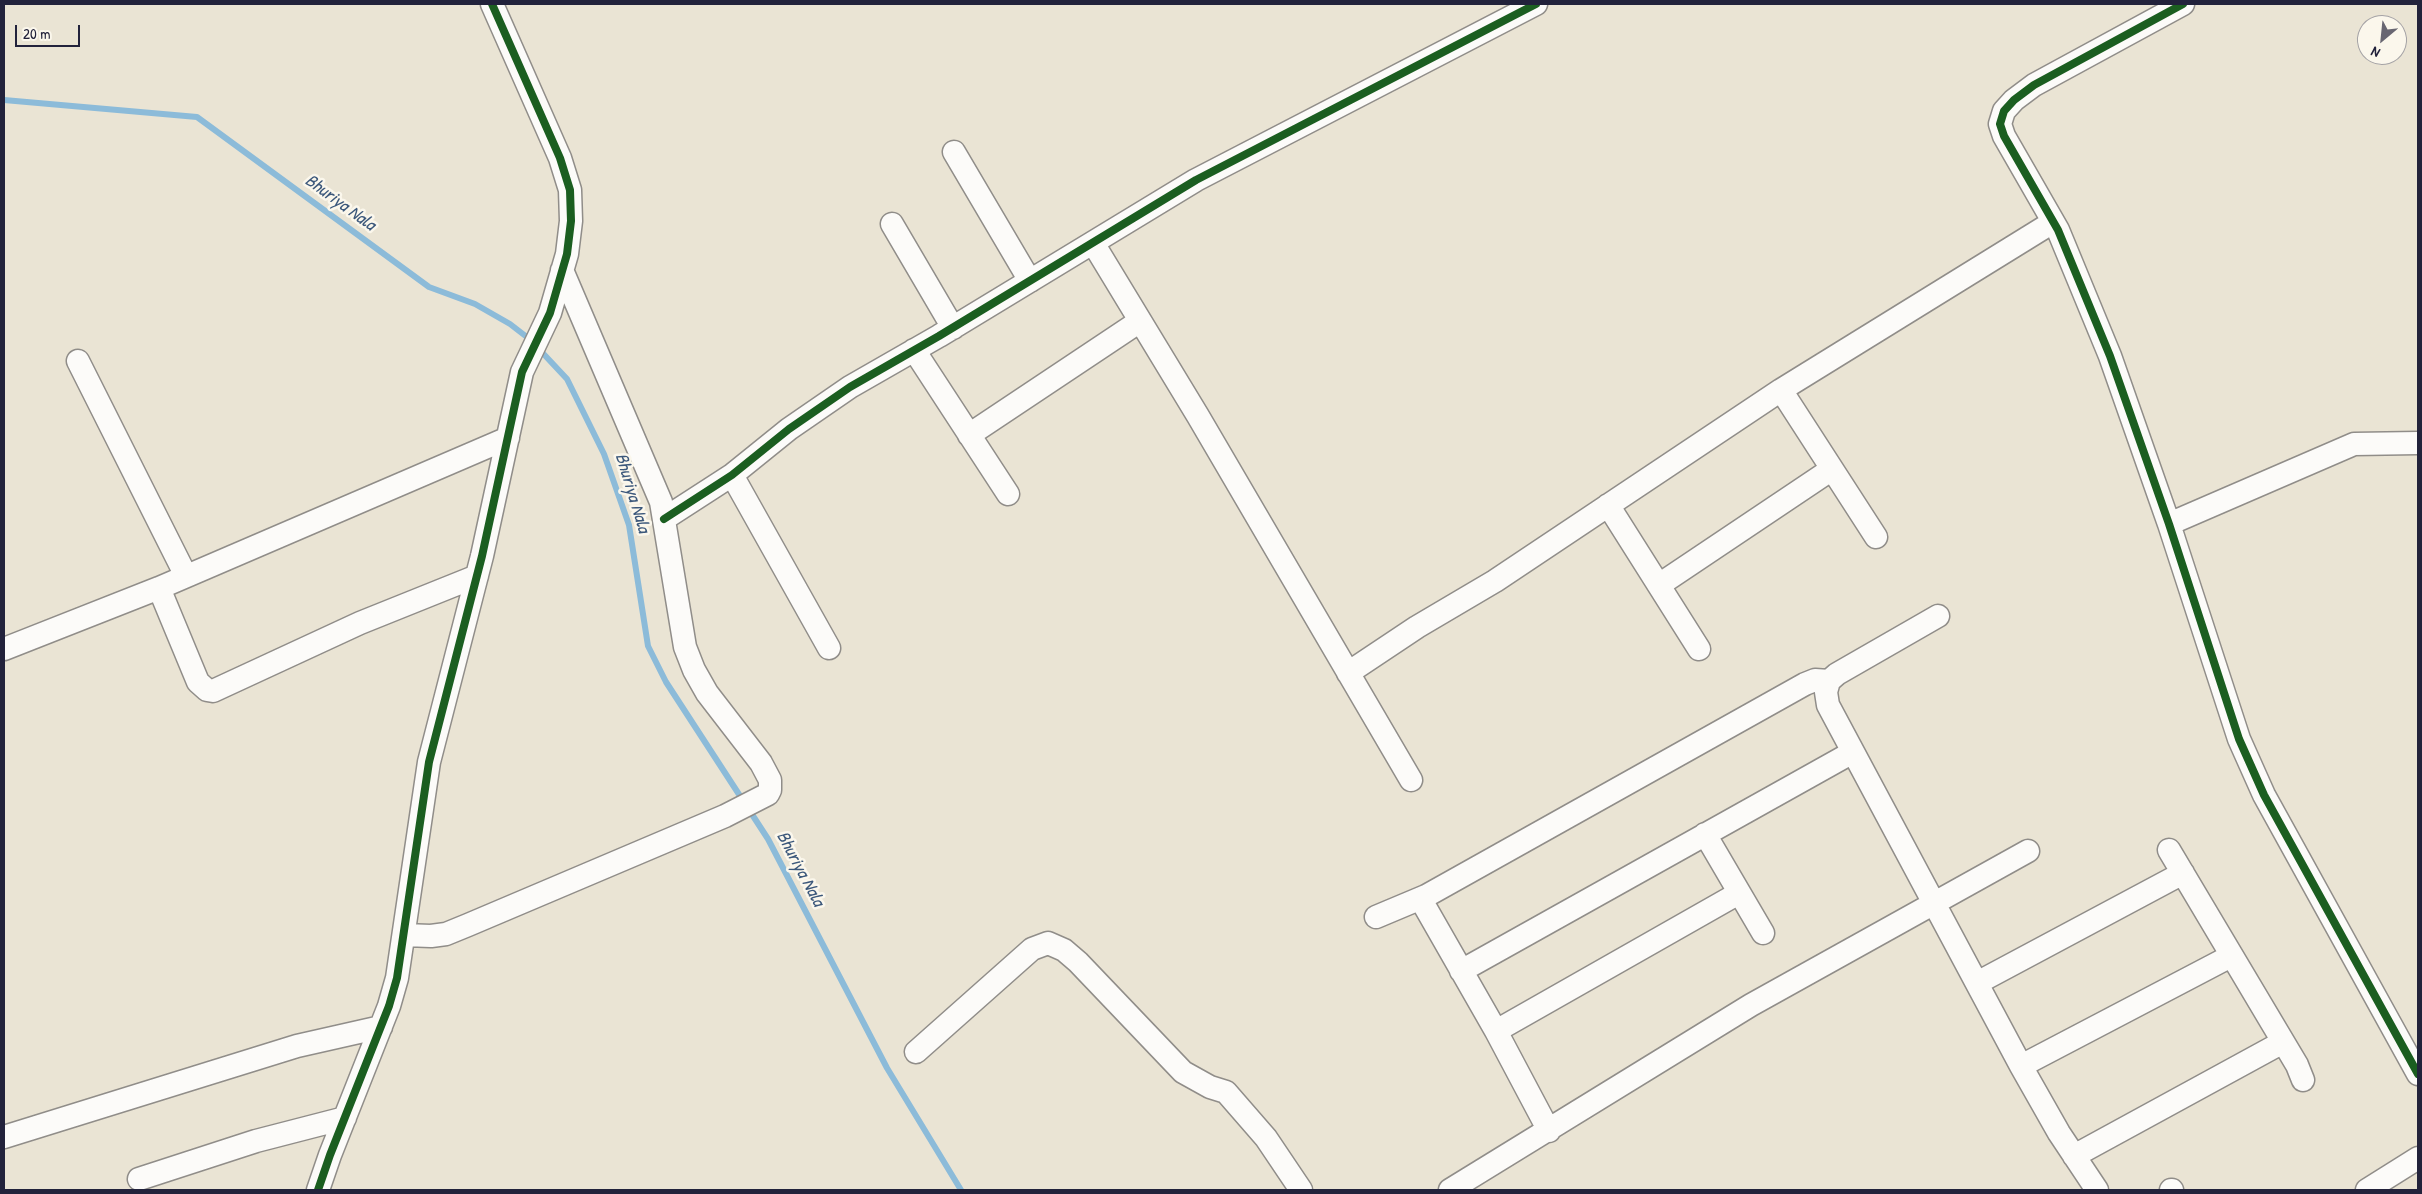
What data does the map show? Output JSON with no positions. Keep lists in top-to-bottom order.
{
  "water": ["Bhuriya Nala"],
  "scale_bar": "20 m",
  "north": "bottom left"
}
